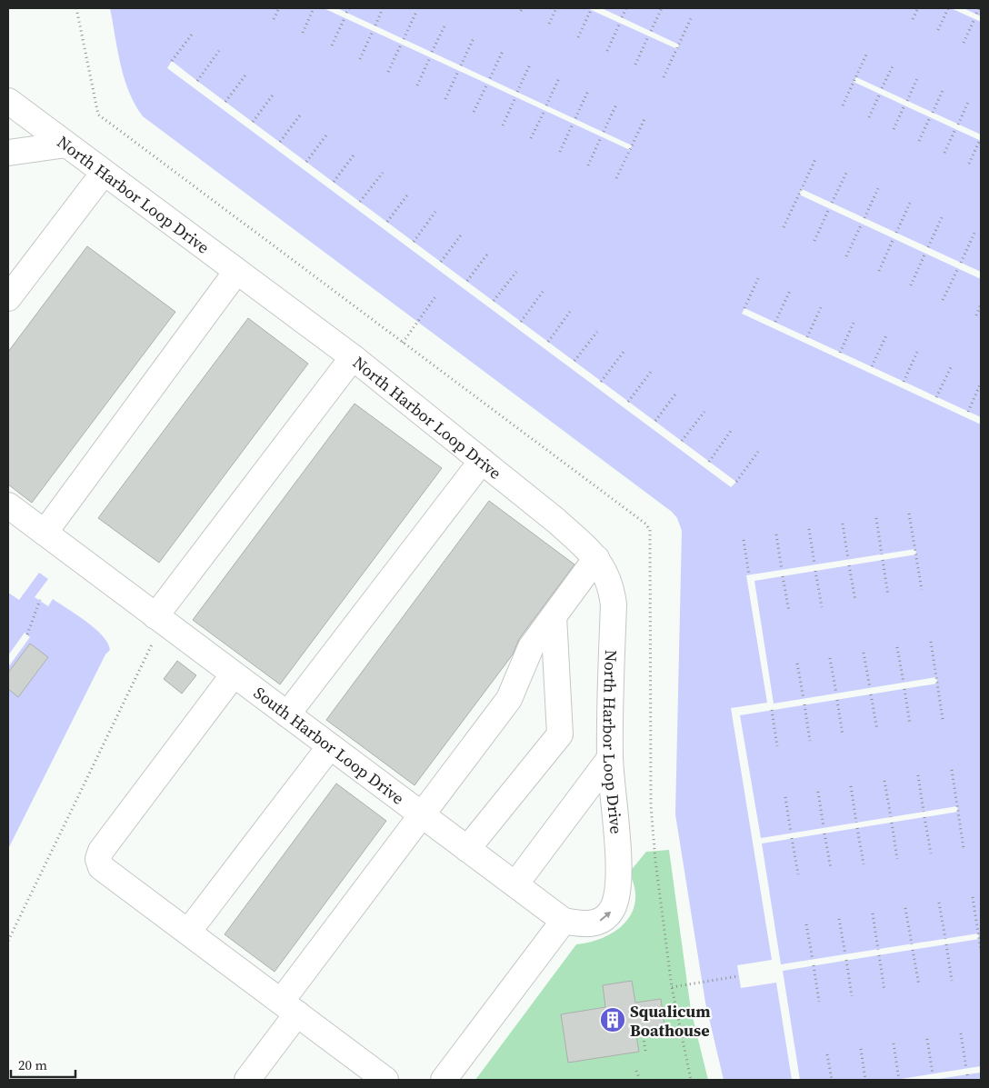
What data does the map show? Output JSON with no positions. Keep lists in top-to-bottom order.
{
  "streets": {
    "street": ["North Harbor Loop Drive", "South Harbor Loop Drive"]
  },
  "crossings": [
    ["North Harbor Loop Drive", "South Harbor Loop Drive"]
  ],
  "places": {
    "building": ["Squalicum Boathouse"]
  },
  "scale_bar": "20 m"
}
